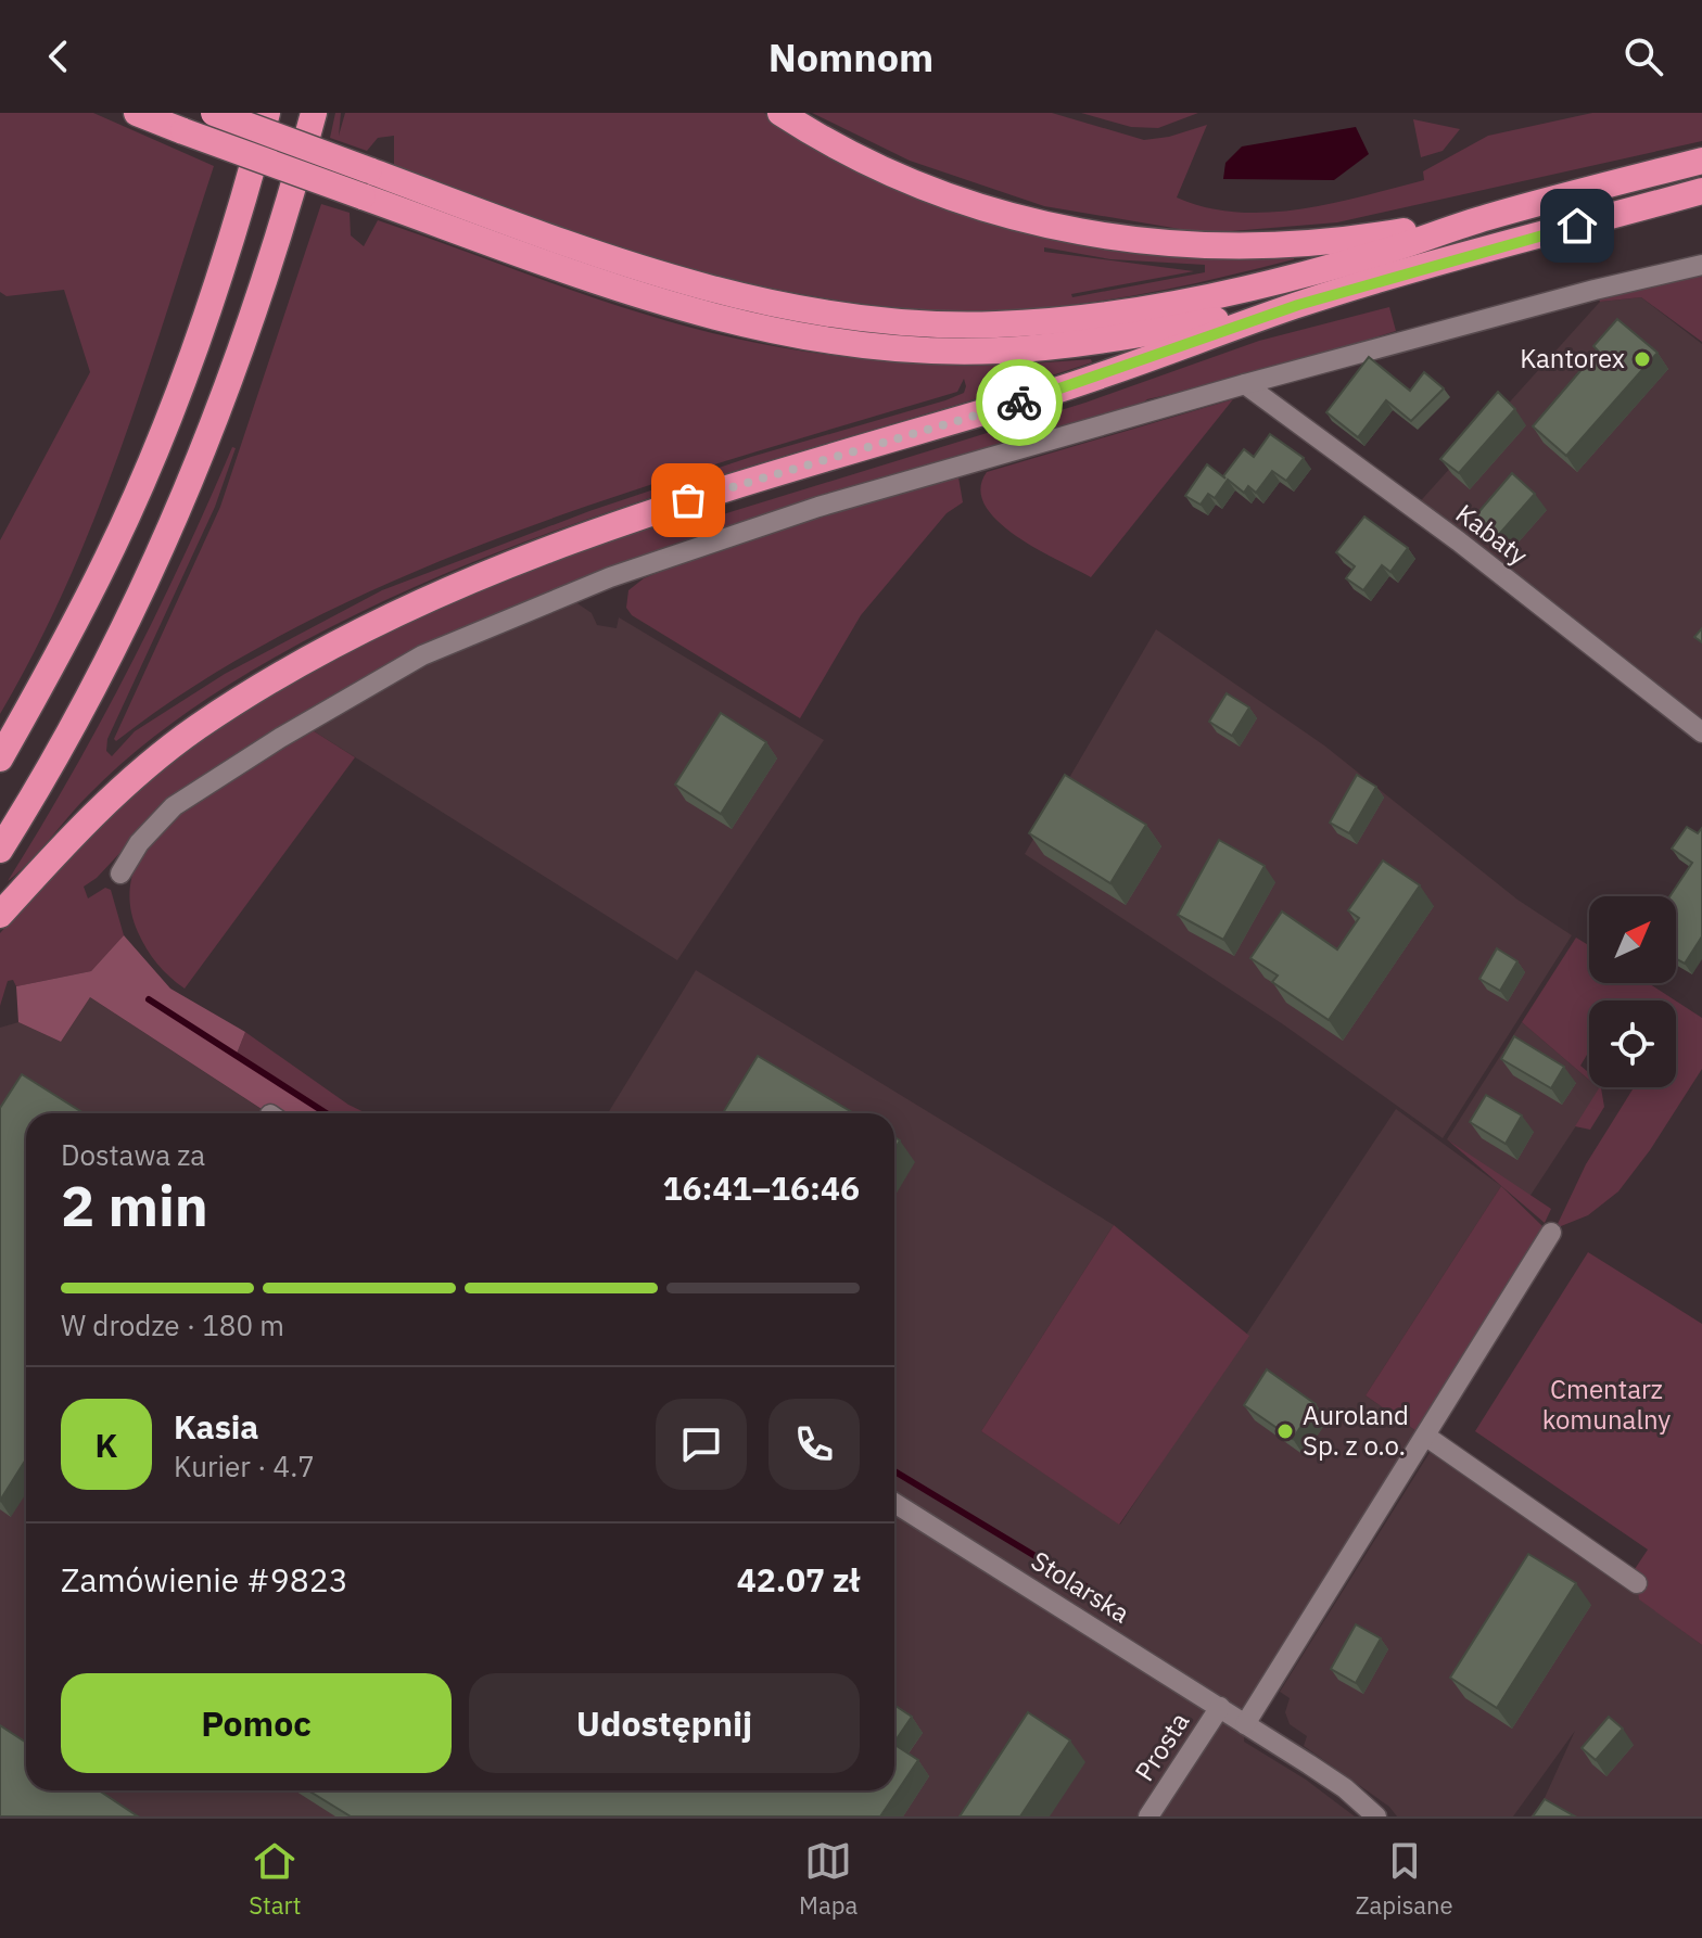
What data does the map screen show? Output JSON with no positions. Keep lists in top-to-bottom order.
{
  "streets": {
    "street": ["Kabaty", "Stolarska", "Prosta"]
  },
  "crossings": [
    ["Stolarska", "Prosta"]
  ],
  "parks": ["Cmentarz komunalny"],
  "places": ["Kantorex", "Auroland Sp. z o.o."],
  "north": "top right",
  "page": {
    "header": "Nomnom",
    "heading": ["2 min", "Dostawa za", "16:41–16:46"],
    "panel": [
      "Kasia",
      "Kurier · 4.7",
      "Zamówienie #9823",
      "42.07 zł"
    ],
    "bar": "W drodze · 180 m",
    "round": "K",
    "buttons": ["Pomoc", "Udostępnij"],
    "tabs": ["Start", "Mapa", "Zapisane"]
  }
}
